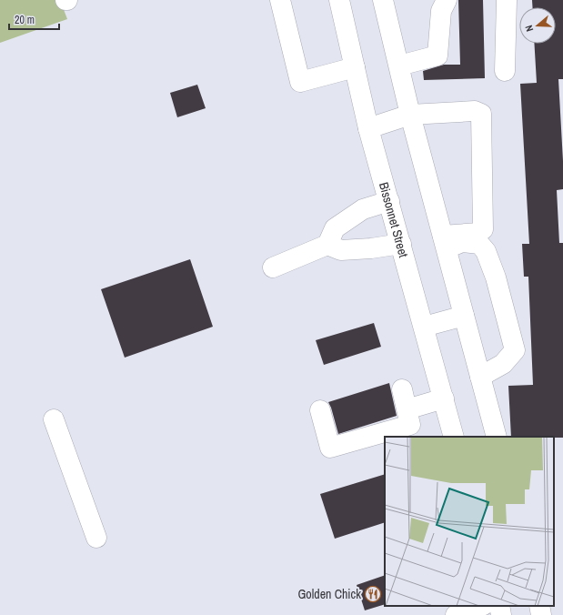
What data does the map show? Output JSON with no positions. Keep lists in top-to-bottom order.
{
  "streets": {
    "main road": ["Bissonnet Street"]
  },
  "places": {
    "restaurant": ["Golden Chick"]
  },
  "scale_bar": "20 m",
  "north": "left"
}
